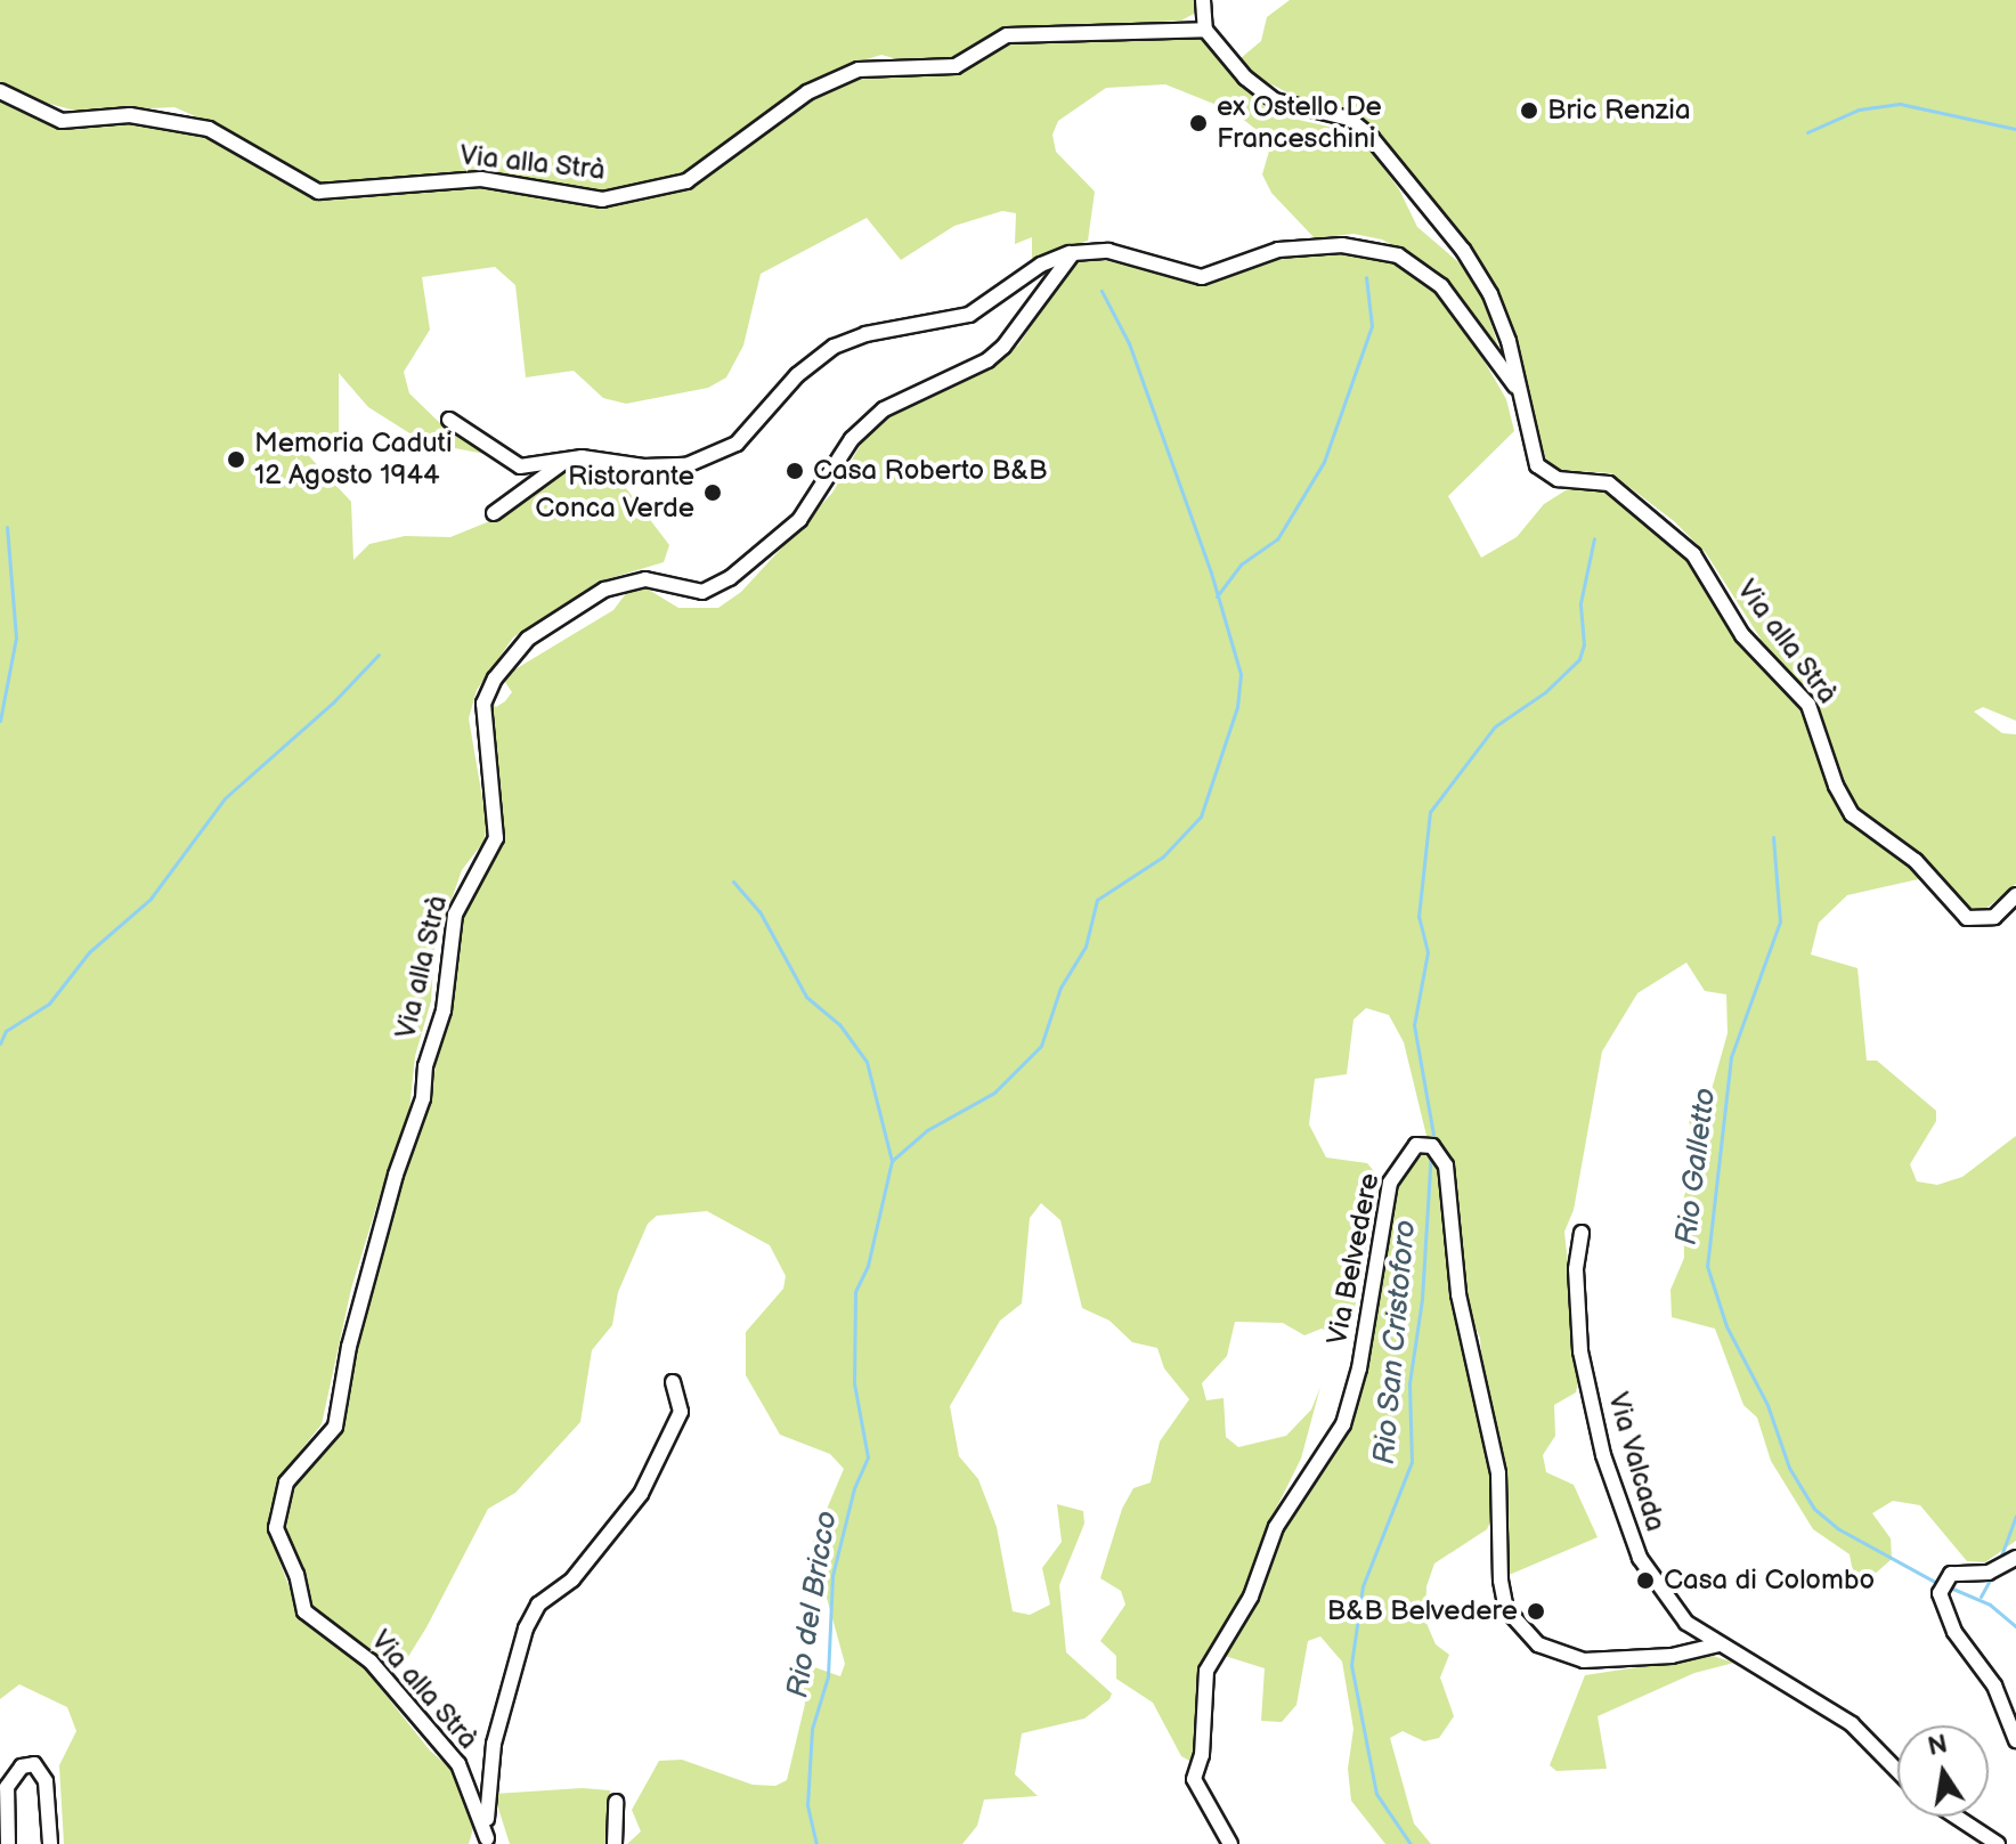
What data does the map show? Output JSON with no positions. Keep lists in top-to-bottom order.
{
  "streets": {
    "street": ["Via alla Strà", "Via Belvedere", "Via Valcada"]
  },
  "crossings": [
    ["Via Belvedere", "Via Valcada"]
  ],
  "water": ["Rio Galletto", "Rio San Cristoforo", "Rio del Bricco"],
  "places": [
    "Bric Renzia",
    "ex Ostello De Franceschini",
    "Memoria Caduti 12 Agosto 1944",
    "Casa Roberto B&B",
    "Ristorante Conca Verde",
    "Casa di Colombo",
    "B&B Belvedere"
  ],
  "north": "top"
}
